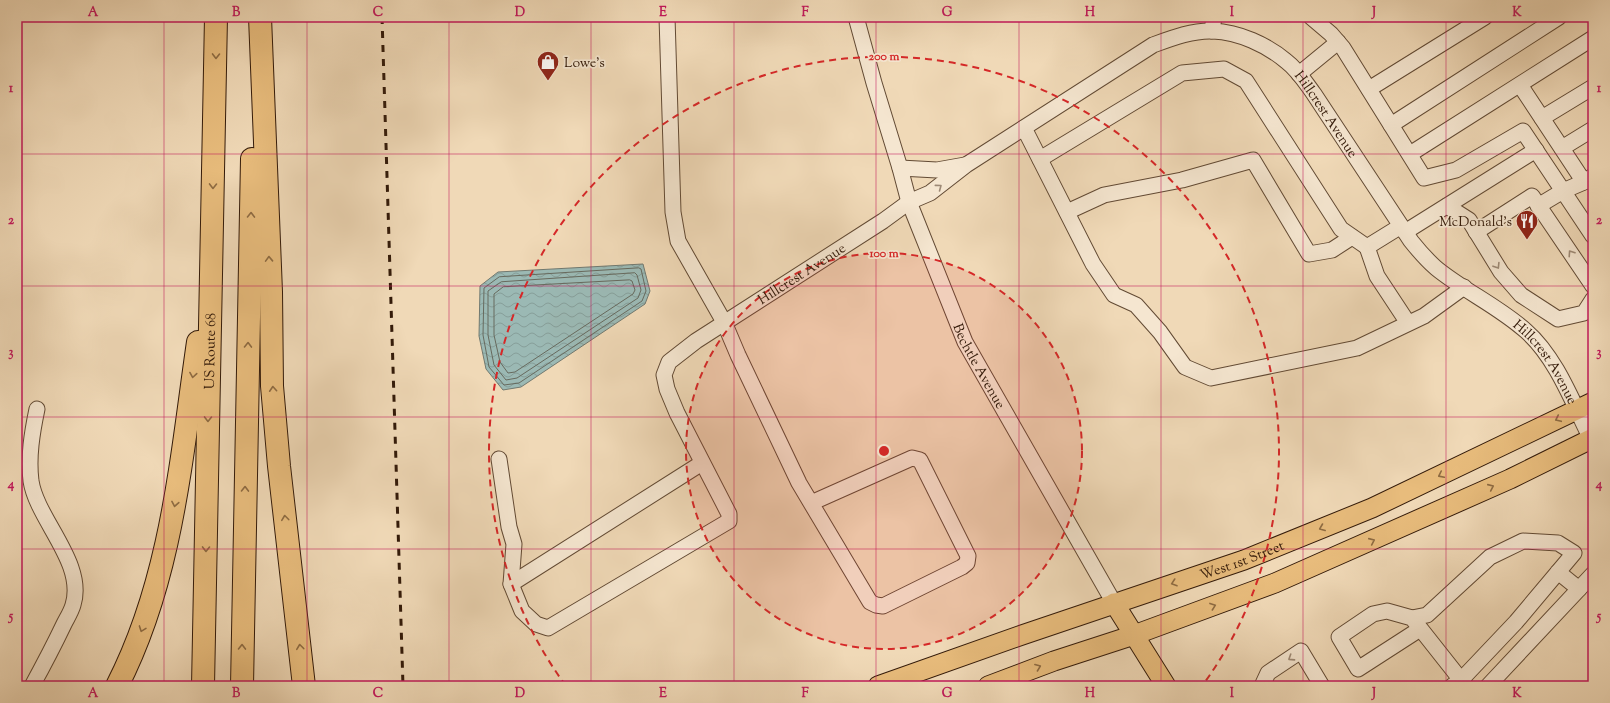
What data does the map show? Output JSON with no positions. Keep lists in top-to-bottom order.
{
  "streets": {
    "highway": ["US Route 68"],
    "main road": ["Bechtle Avenue", "West 1st Street"],
    "street": ["Hillcrest Avenue"]
  },
  "crossings": [
    ["Hillcrest Avenue", "Bechtle Avenue"],
    ["Hillcrest Avenue", "West 1st Street"],
    ["Bechtle Avenue", "West 1st Street"]
  ],
  "places": {
    "shop": ["Lowe's"],
    "restaurant": ["McDonald's"]
  },
  "grid": {
    "columns": [
      "A",
      "B",
      "C",
      "D",
      "E",
      "F",
      "G",
      "H",
      "I",
      "J",
      "K"
    ],
    "rows": [
      "1",
      "2",
      "3",
      "4",
      "5"
    ]
  },
  "rings": ["200 m", "100 m"]
}
